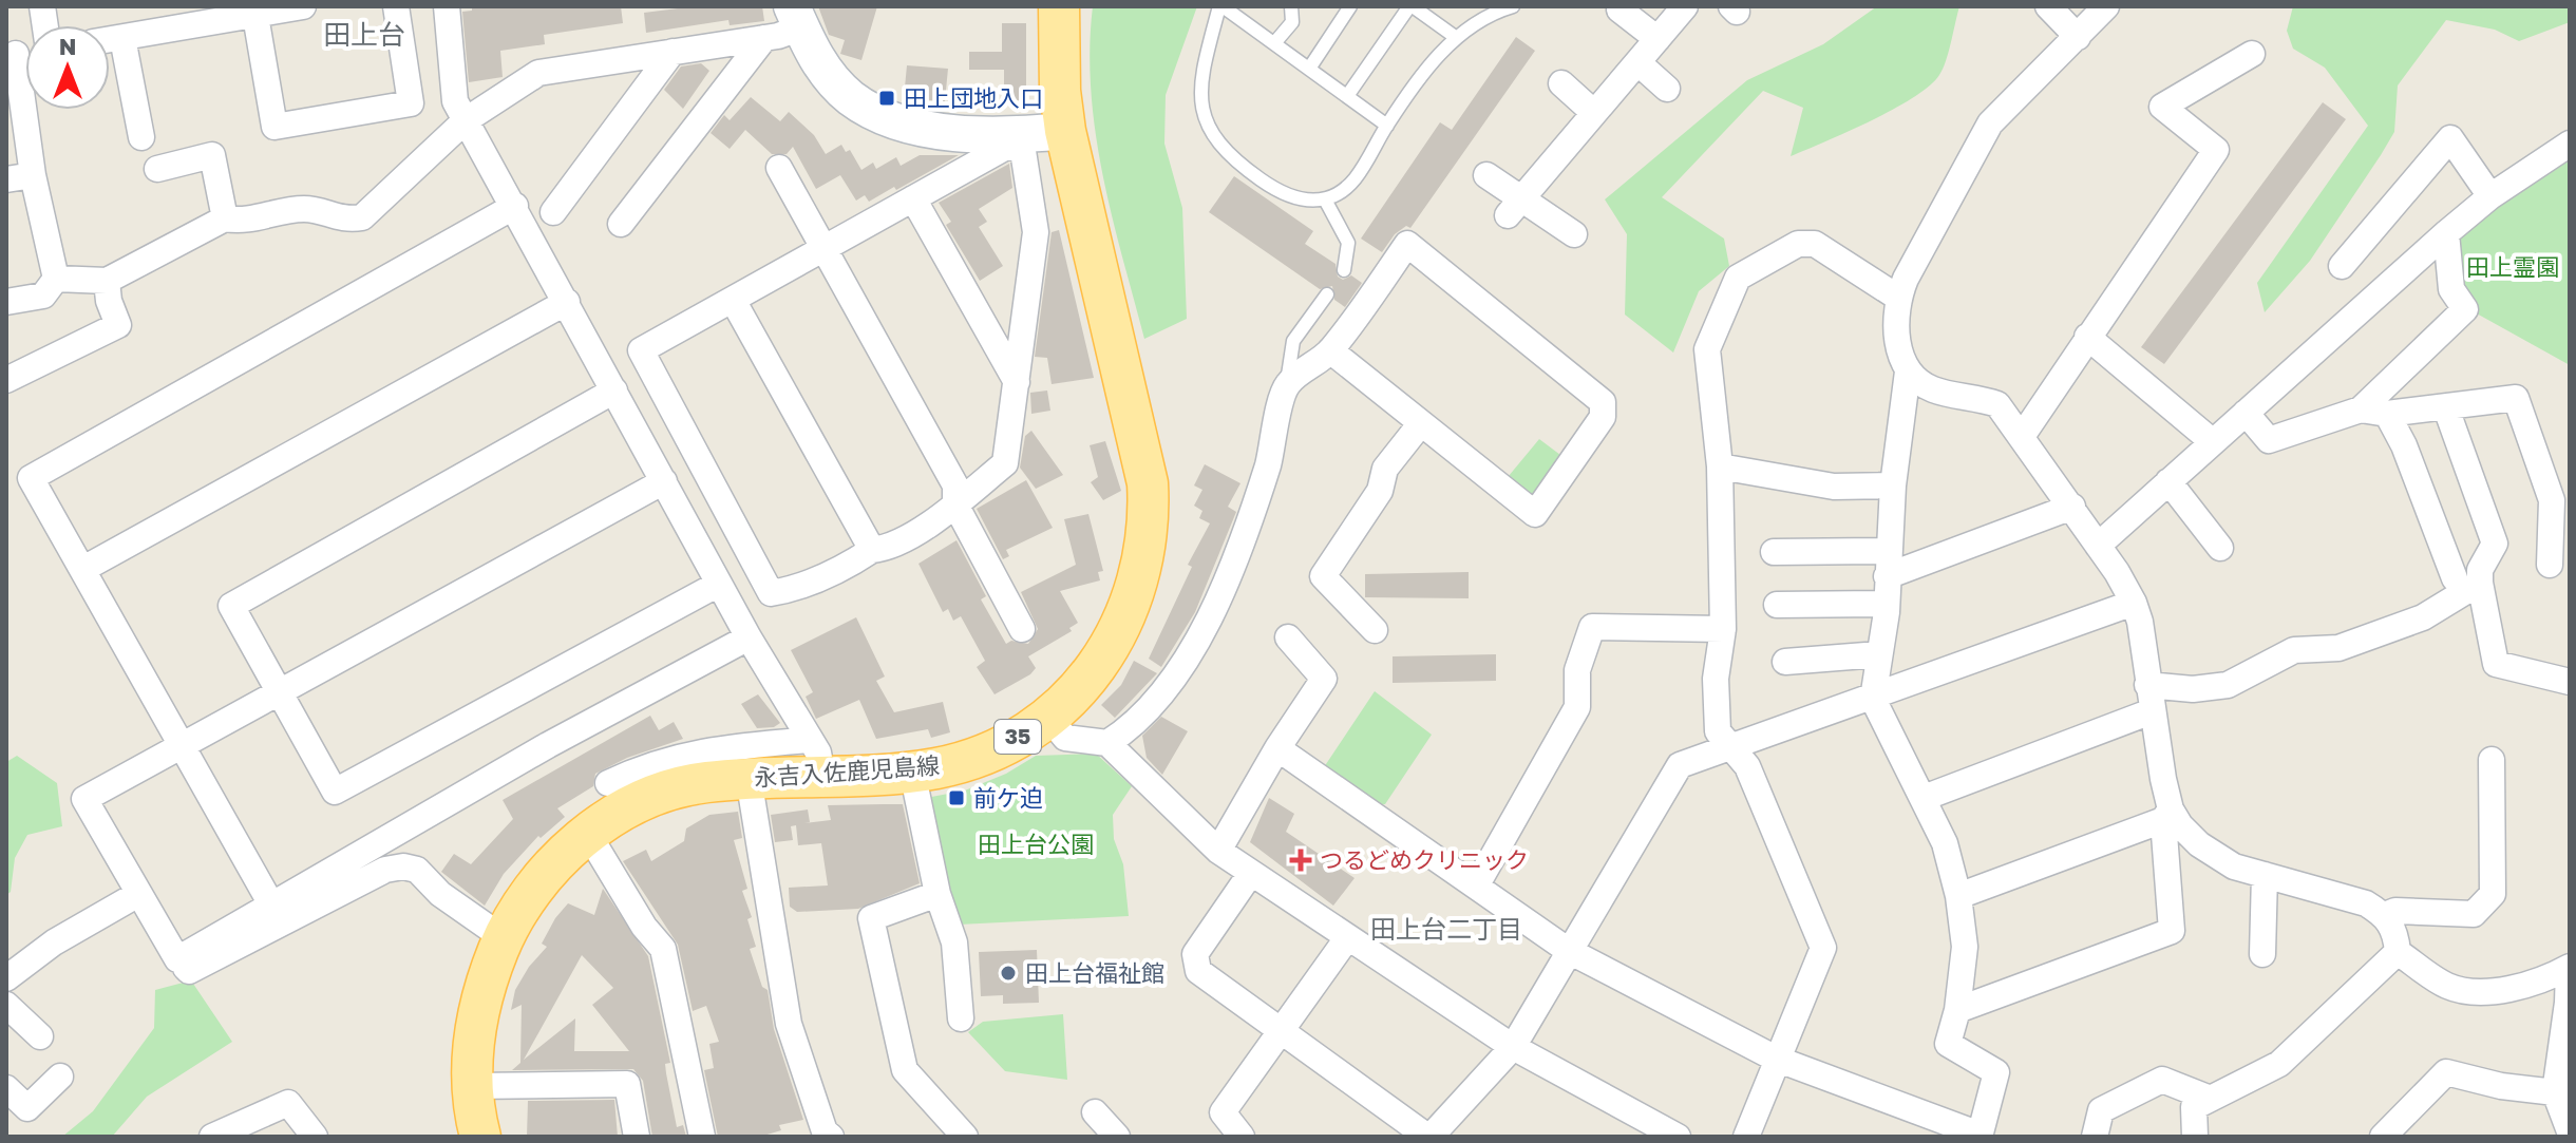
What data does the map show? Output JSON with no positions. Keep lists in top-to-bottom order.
{
  "streets": {
    "main road": ["35", "永吉入佐鹿児島線"]
  },
  "districts": ["田上台", "田上台二丁目"],
  "parks": ["田上霊園", "田上台公園"],
  "places": {
    "transit": ["田上団地入口", "前ケ迫"],
    "health": ["つるどめクリニック"],
    "other": ["田上台福祉館"]
  },
  "north": "top"
}
